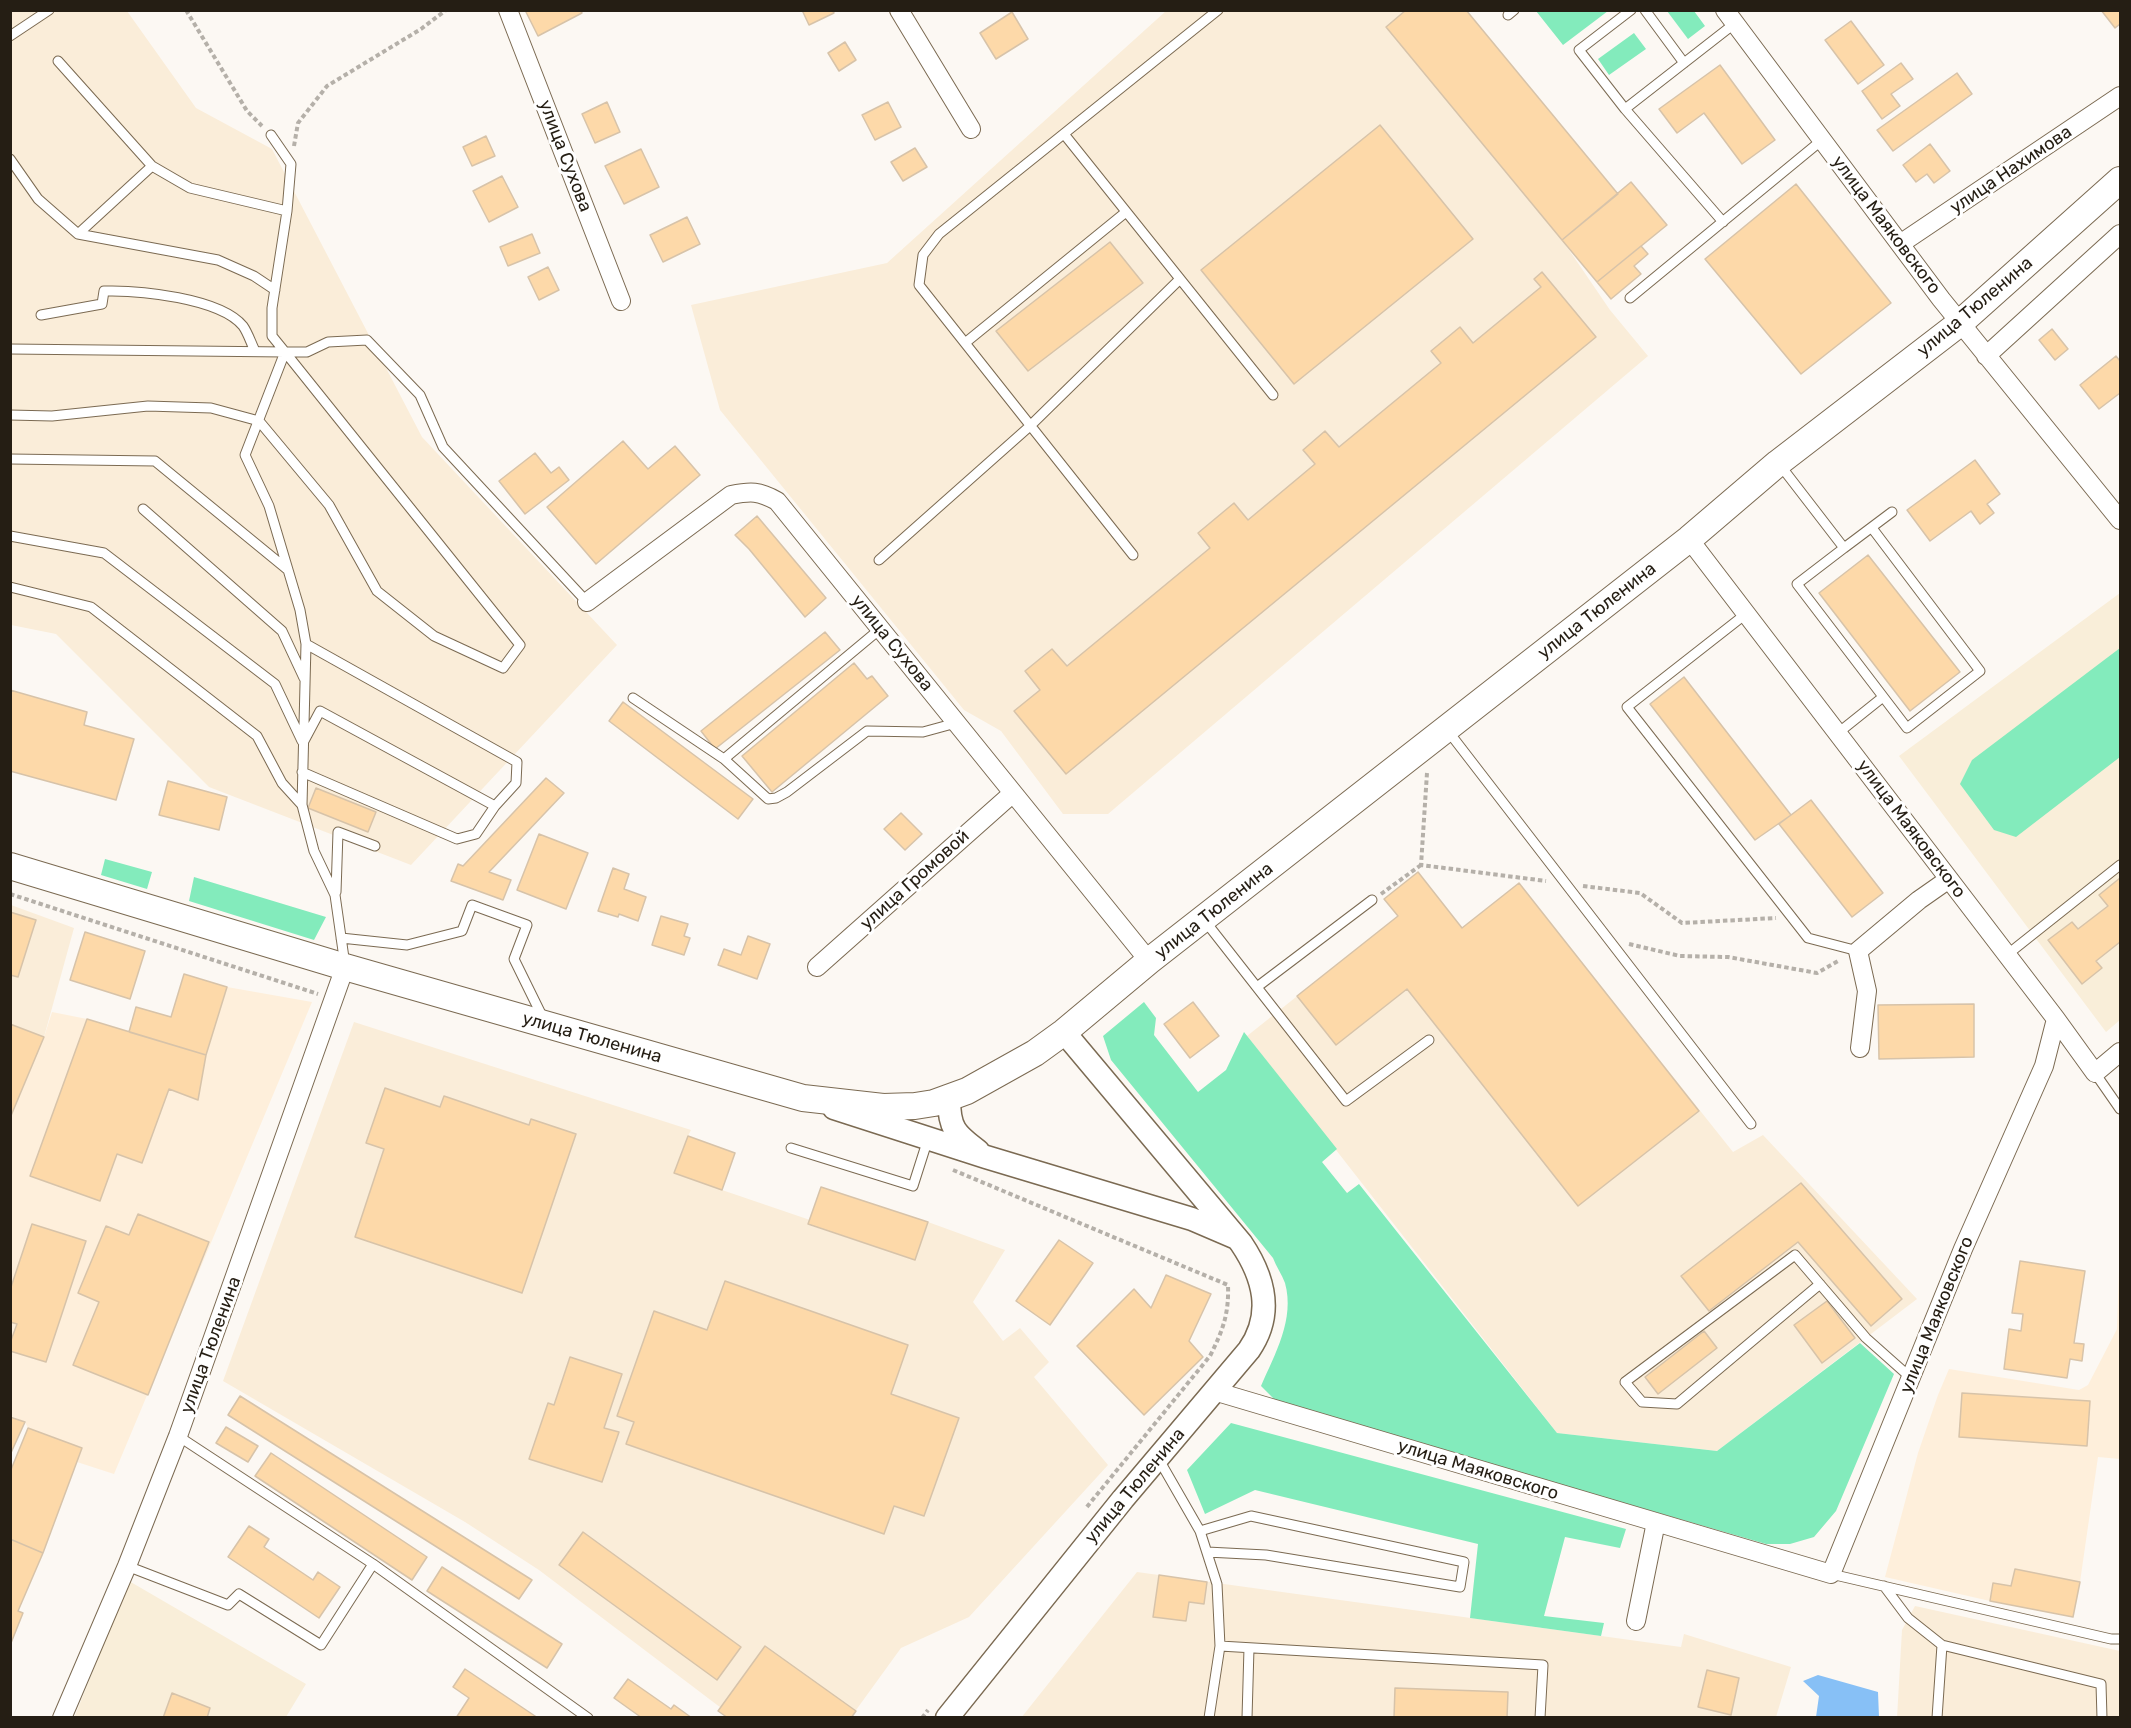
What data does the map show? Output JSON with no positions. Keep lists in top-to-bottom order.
{
  "streets": {
    "main road": ["улица Тюленина"],
    "street": [
      "улица Сухова",
      "улица Нахимова",
      "улица Маяковского",
      "улица Громовой"
    ]
  },
  "crossings": [
    ["улица Сухова", "улица Тюленина"],
    ["улица Сухова", "улица Громовой"],
    ["улица Нахимова", "улица Маяковского"],
    ["улица Маяковского", "улица Тюленина"]
  ]
}
